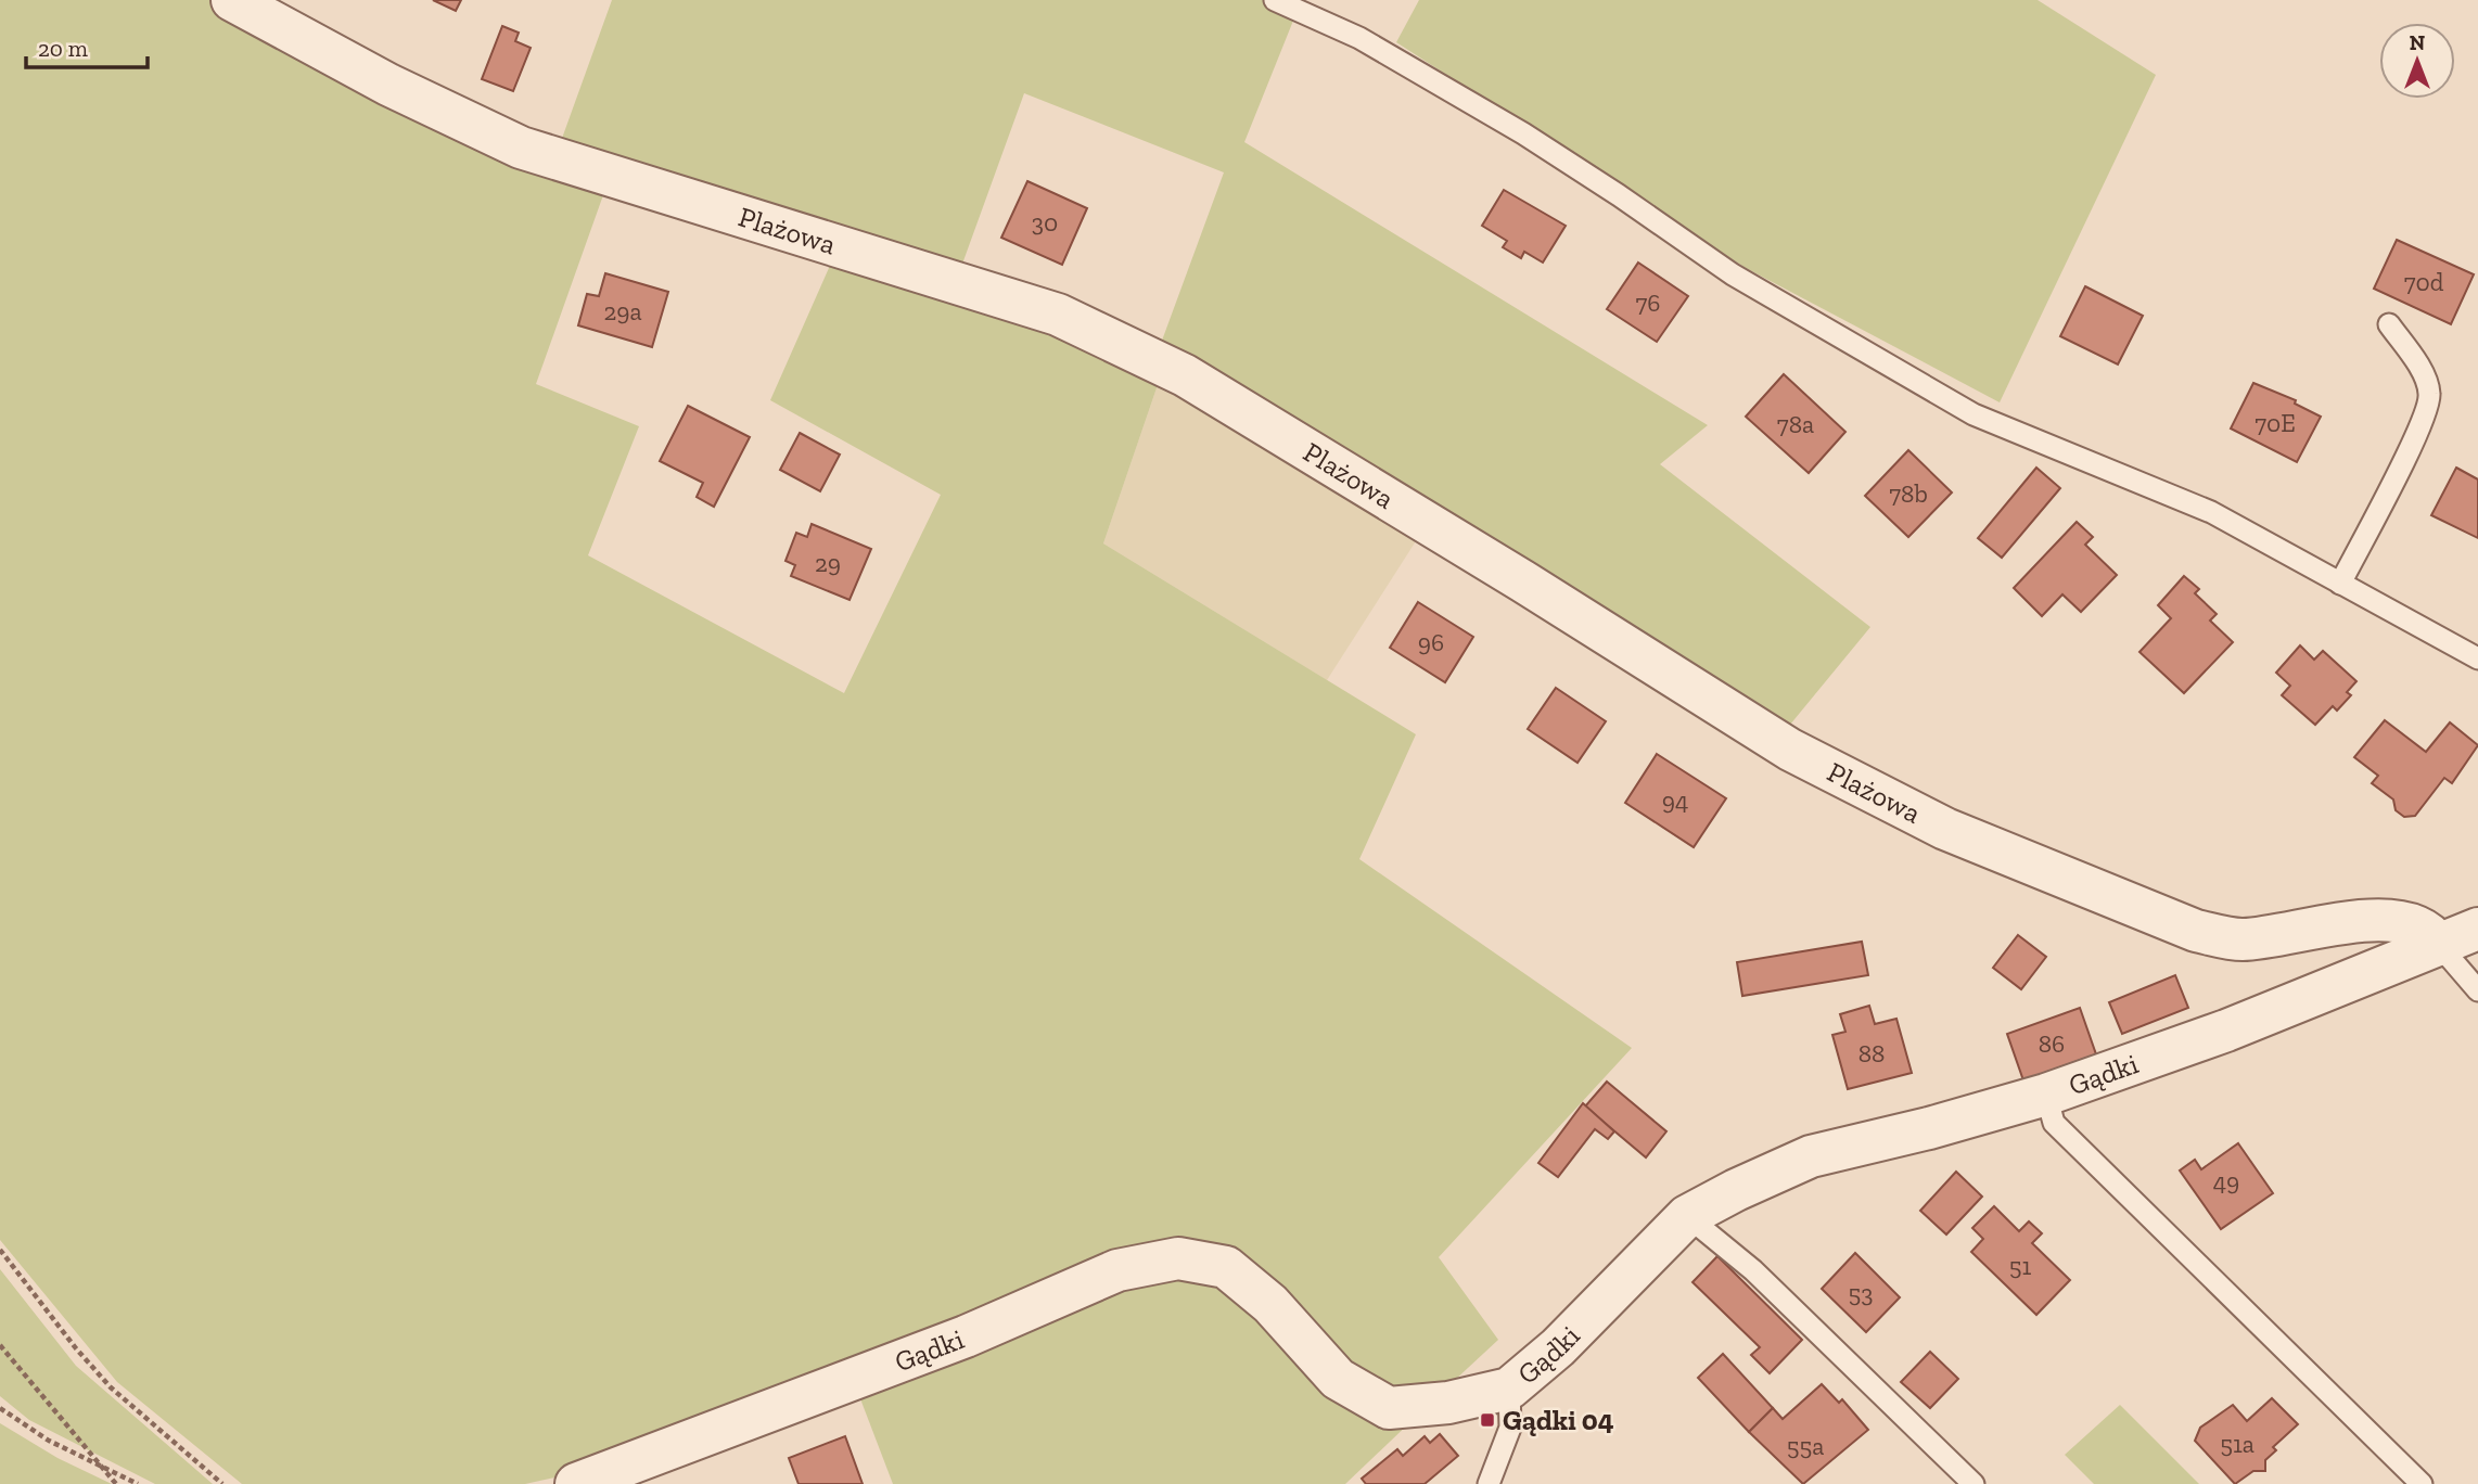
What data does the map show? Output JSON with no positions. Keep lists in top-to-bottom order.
{
  "streets": {
    "street": ["Plażowa", "Gądki"]
  },
  "crossings": [
    ["Plażowa", "Gądki"]
  ],
  "places": {
    "transit": ["Gądki 04"]
  },
  "house_numbers": [
    "30",
    "70d",
    "76",
    "29a",
    "70E",
    "78a",
    "78b",
    "29",
    "96",
    "94",
    "86",
    "88",
    "49",
    "51",
    "53",
    "51a",
    "55a"
  ],
  "scale_bar": "20 m",
  "north": "top"
}
